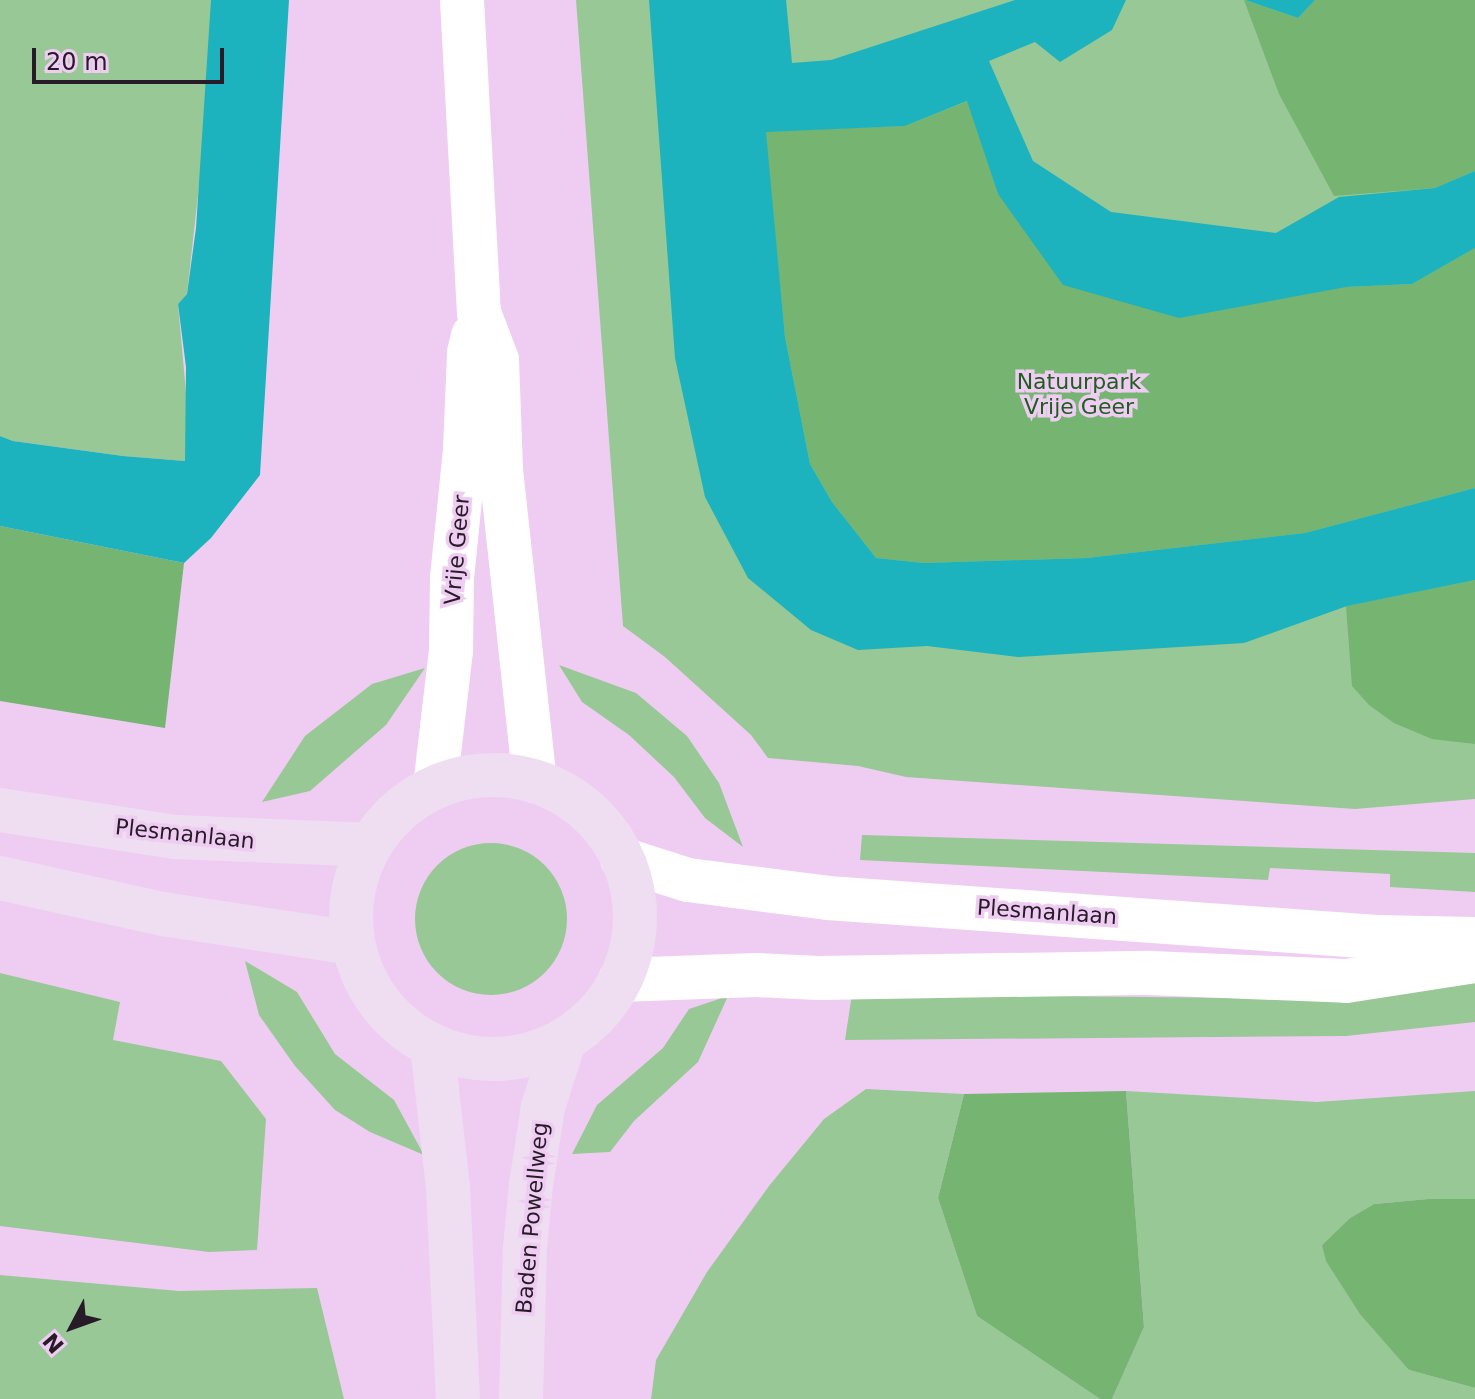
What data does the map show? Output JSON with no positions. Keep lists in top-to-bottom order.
{
  "streets": {
    "main road": ["Plesmanlaan", "Baden Powellweg"],
    "street": ["Vrije Geer"]
  },
  "crossings": [
    ["Vrije Geer", "Plesmanlaan"],
    ["Vrije Geer", "Baden Powellweg"],
    ["Plesmanlaan", "Baden Powellweg"]
  ],
  "parks": ["Natuurpark Vrije Geer"],
  "scale_bar": "20 m",
  "north": "bottom left"
}
